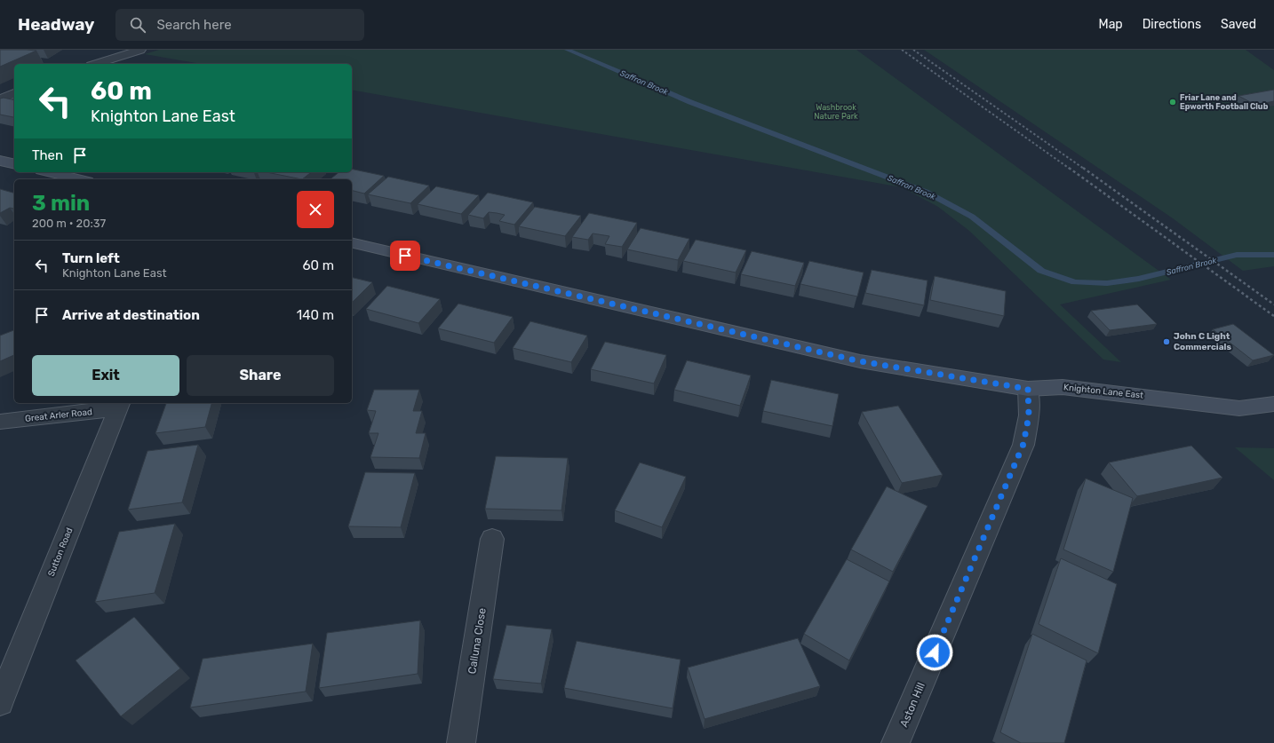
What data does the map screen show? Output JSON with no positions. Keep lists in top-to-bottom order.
{
  "streets": {
    "street": [
      "Knighton Lane East",
      "Great Arler Road",
      "Sutton Road",
      "Calluna Close",
      "Aston Hill"
    ]
  },
  "crossings": [
    ["Knighton Lane East", "Aston Hill"],
    ["Great Arler Road", "Sutton Road"]
  ],
  "water": ["Saffron Brook"],
  "parks": ["Washbrook Nature Park"],
  "places": ["Friar Lane and Epworth Football Club", "John C Light Commercials"],
  "page": {
    "header": "Headway",
    "search": "Search here",
    "nav": ["Map", "Directions", "Saved"],
    "turn": ["60 m", "Knighton Lane East"],
    "then": "Then",
    "heading": ["3 min", "200 m · 20:37"],
    "list": [
      {
        "name": "Turn left",
        "note": "Knighton Lane East",
        "value": "60 m"
      },
      {
        "name": "Arrive at destination",
        "value": "140 m"
      }
    ],
    "buttons": ["Exit", "Share"]
  }
}
